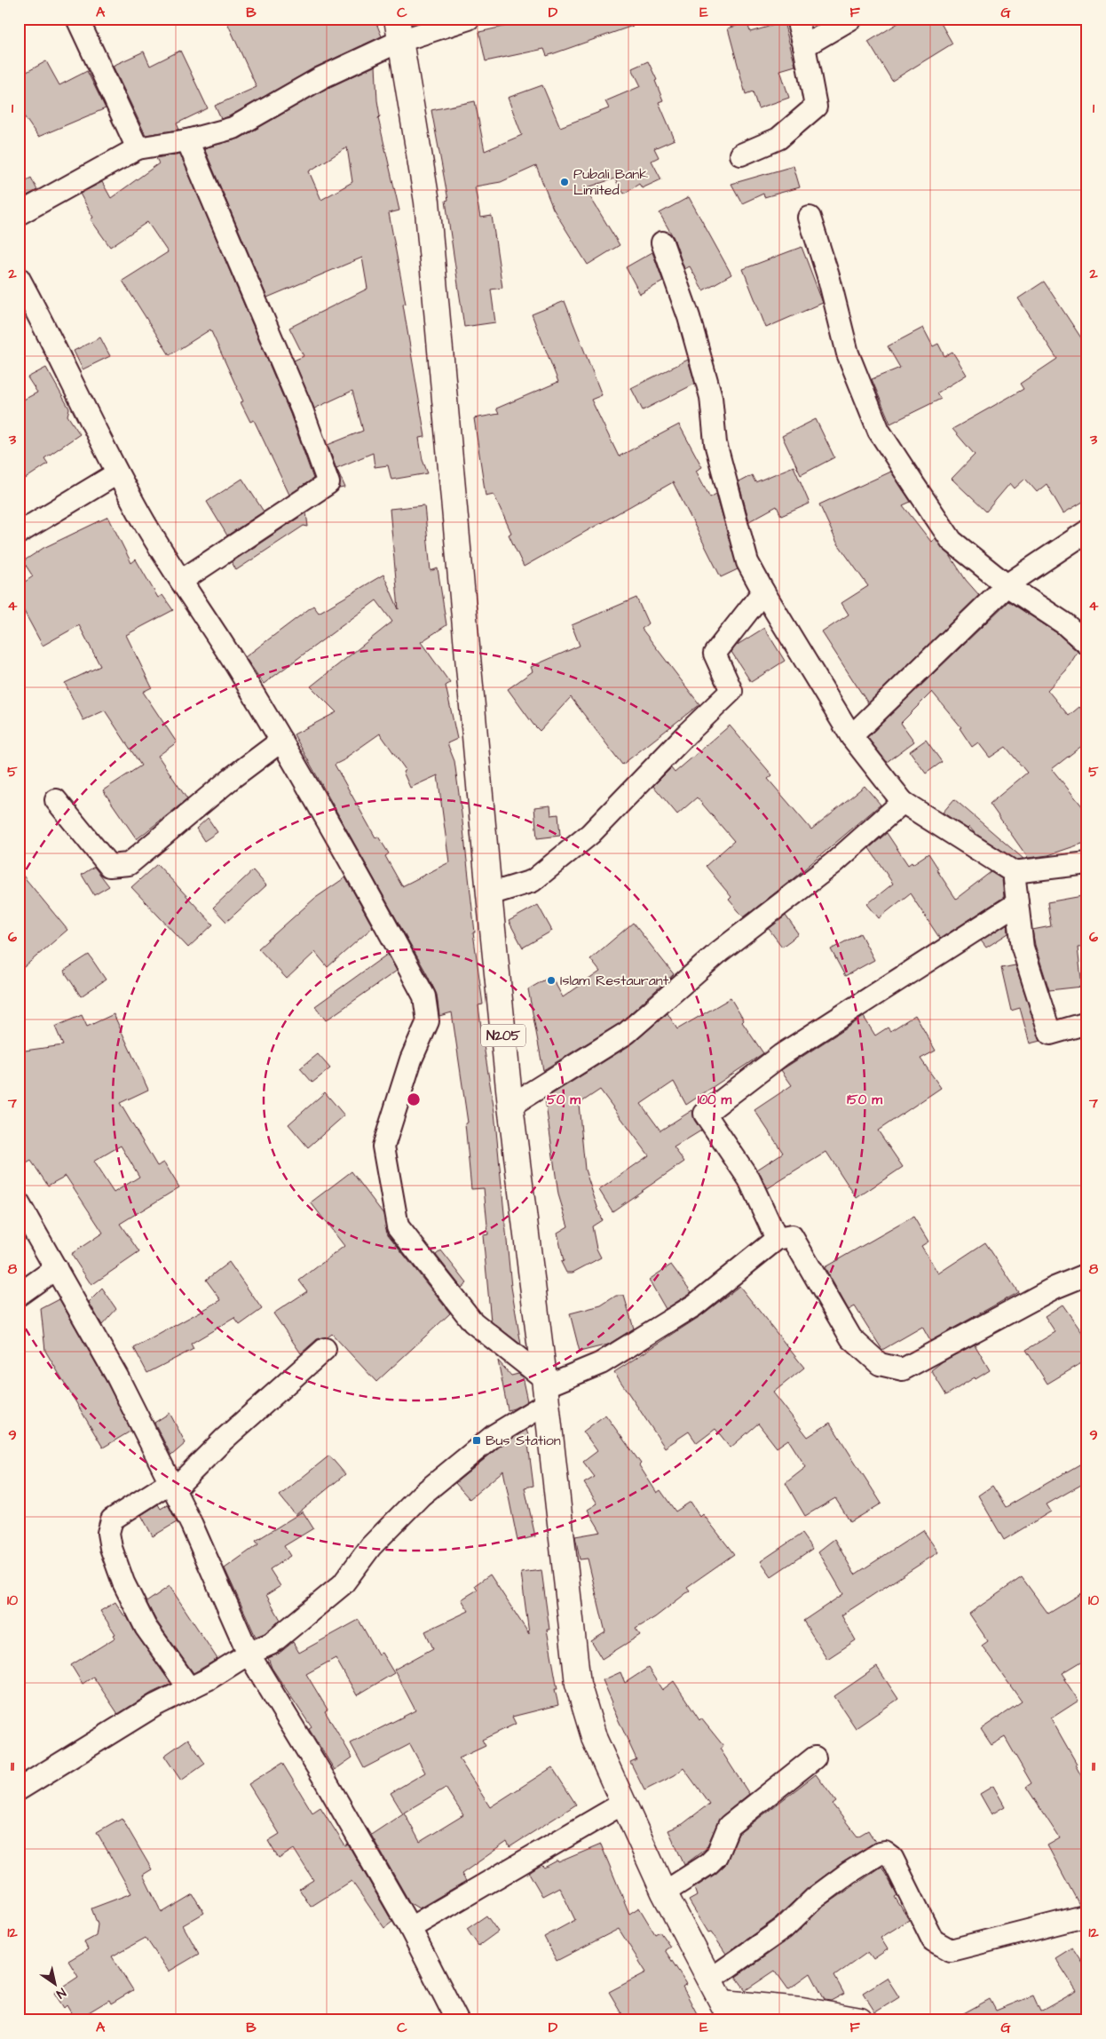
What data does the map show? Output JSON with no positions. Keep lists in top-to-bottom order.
{
  "streets": {
    "main road": ["N205"]
  },
  "places": {
    "other": ["Pubali Bank Limited", "Islam Restaurant"],
    "transit": ["Bus Station"]
  },
  "north": "bottom right",
  "grid": {
    "columns": [
      "A",
      "B",
      "C",
      "D",
      "E",
      "F",
      "G"
    ],
    "rows": [
      "1",
      "2",
      "3",
      "4",
      "5",
      "6",
      "7",
      "8",
      "9",
      "10",
      "11",
      "12"
    ]
  },
  "rings": ["50 m", "100 m", "150 m"]
}
